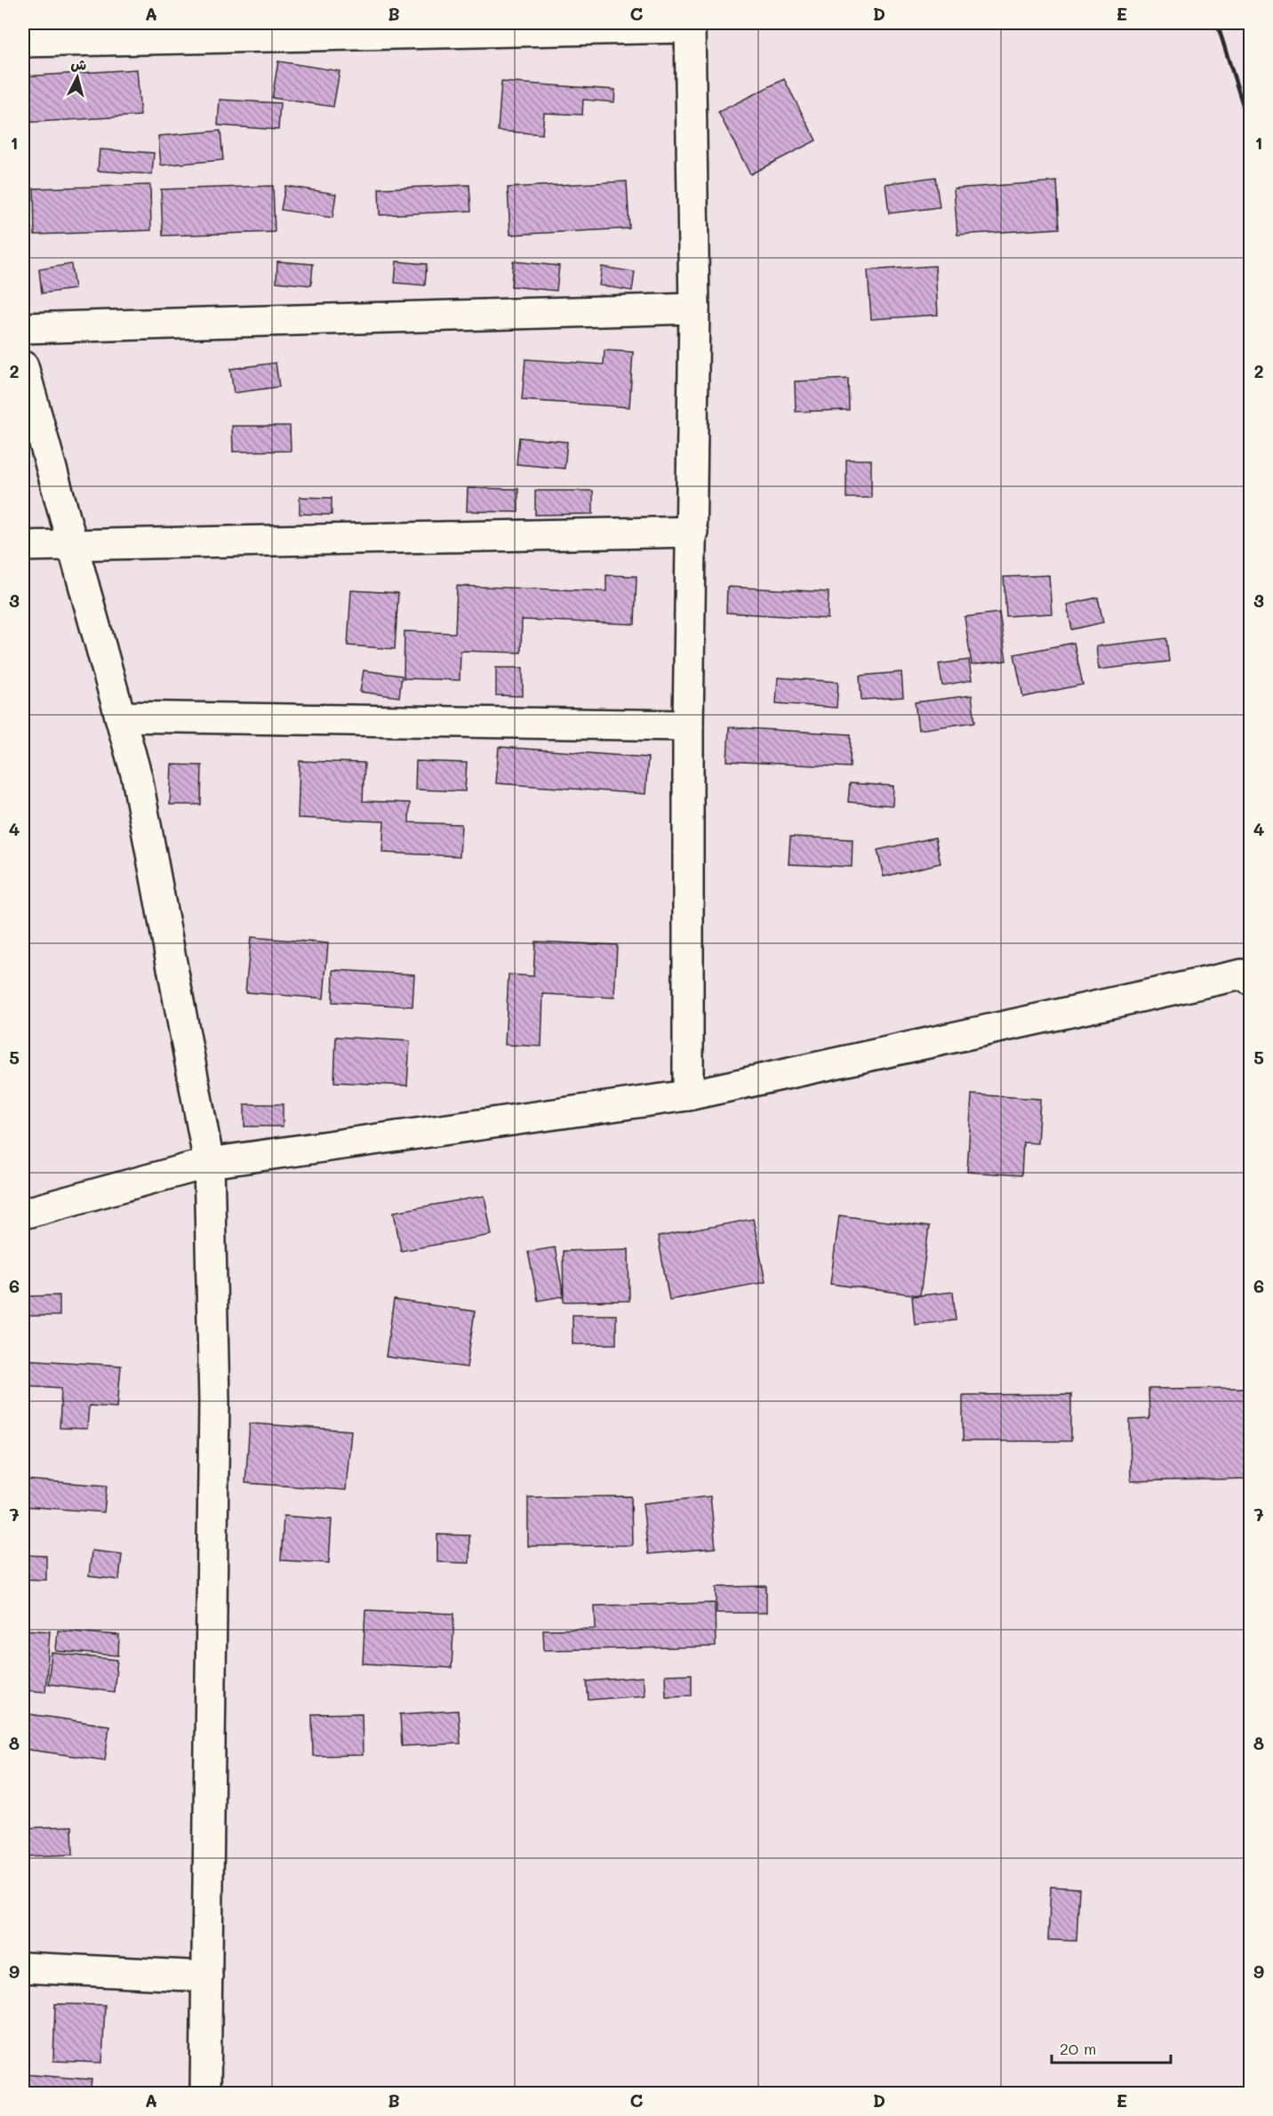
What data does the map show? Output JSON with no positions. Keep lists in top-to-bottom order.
{
  "scale_bar": "20 m",
  "north": "top",
  "grid": {
    "columns": [
      "A",
      "B",
      "C",
      "D",
      "E"
    ],
    "rows": [
      "1",
      "2",
      "3",
      "4",
      "5",
      "6",
      "7",
      "8",
      "9"
    ]
  }
}
